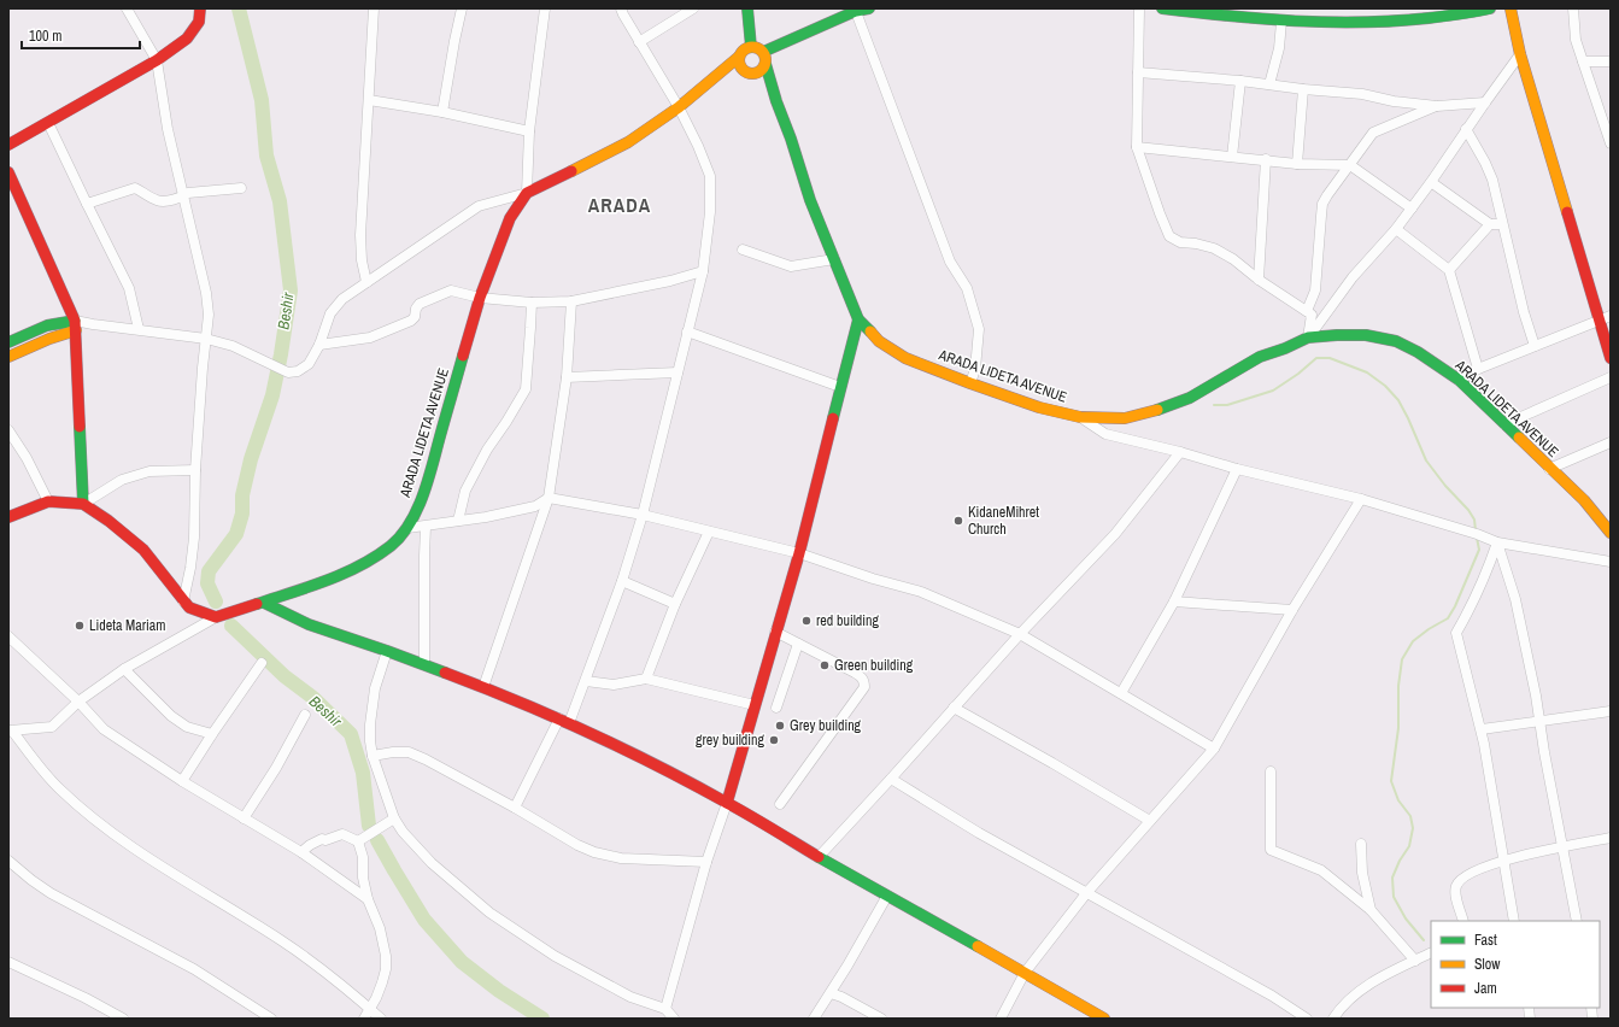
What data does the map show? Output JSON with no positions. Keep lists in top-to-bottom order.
{
  "streets": {
    "main road": ["ARADA LIDETA AVENUE"]
  },
  "districts": ["ARADA"],
  "water": ["Beshir"],
  "places": [
    "KidaneMihret Church",
    "red building",
    "Lideta Mariam",
    "Green building",
    "Grey building",
    "grey building"
  ],
  "legend": ["Fast", "Slow", "Jam"],
  "scale_bar": "100 m"
}
